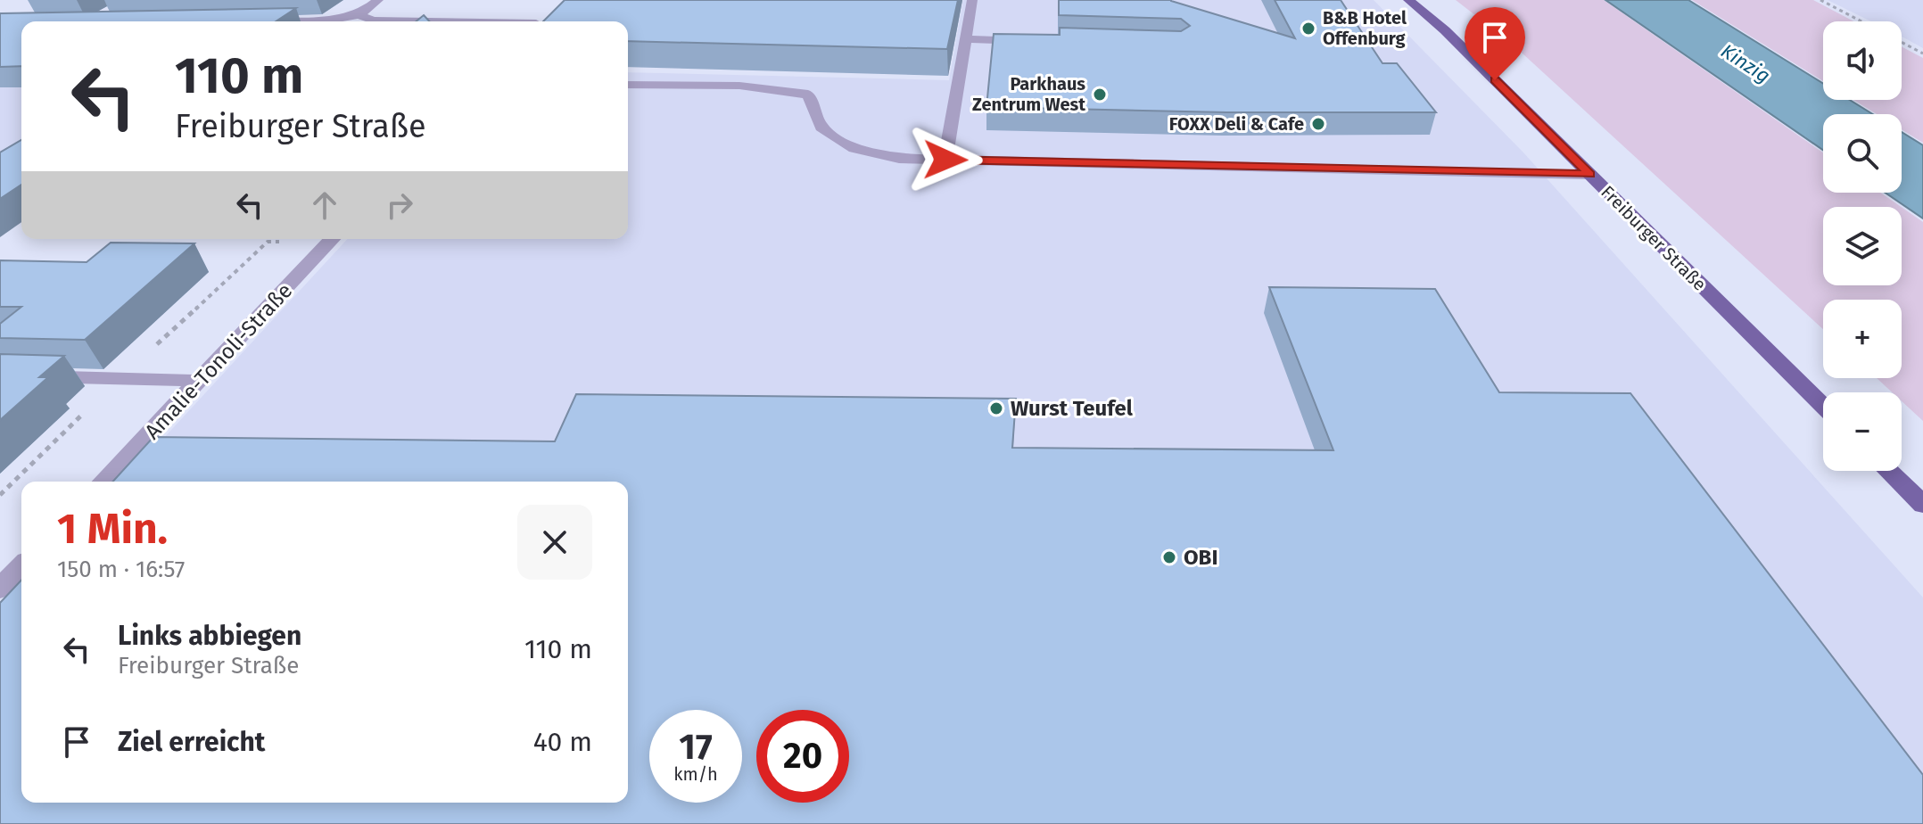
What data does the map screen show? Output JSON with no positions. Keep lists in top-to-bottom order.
{
  "streets": {
    "main road": ["Freiburger Straße"],
    "street": ["Amalie-Tonoli-Straße"]
  },
  "water": ["Kinzig"],
  "places": [
    "B&B Hotel Offenburg",
    "Parkhaus Zentrum West",
    "FOXX Deli & Cafe",
    "Wurst Teufel",
    "OBI"
  ],
  "page": {
    "map_buttons": ["+", "−"],
    "turn": ["110 m", "Freiburger Straße"],
    "heading": ["1 Min.", "150 m · 16:57"],
    "list": [
      {
        "name": "Links abbiegen",
        "note": "Freiburger Straße",
        "value": "110 m"
      },
      {
        "name": "Ziel erreicht",
        "value": "40 m"
      }
    ],
    "speed": "17 km/h",
    "limit": "20"
  }
}
